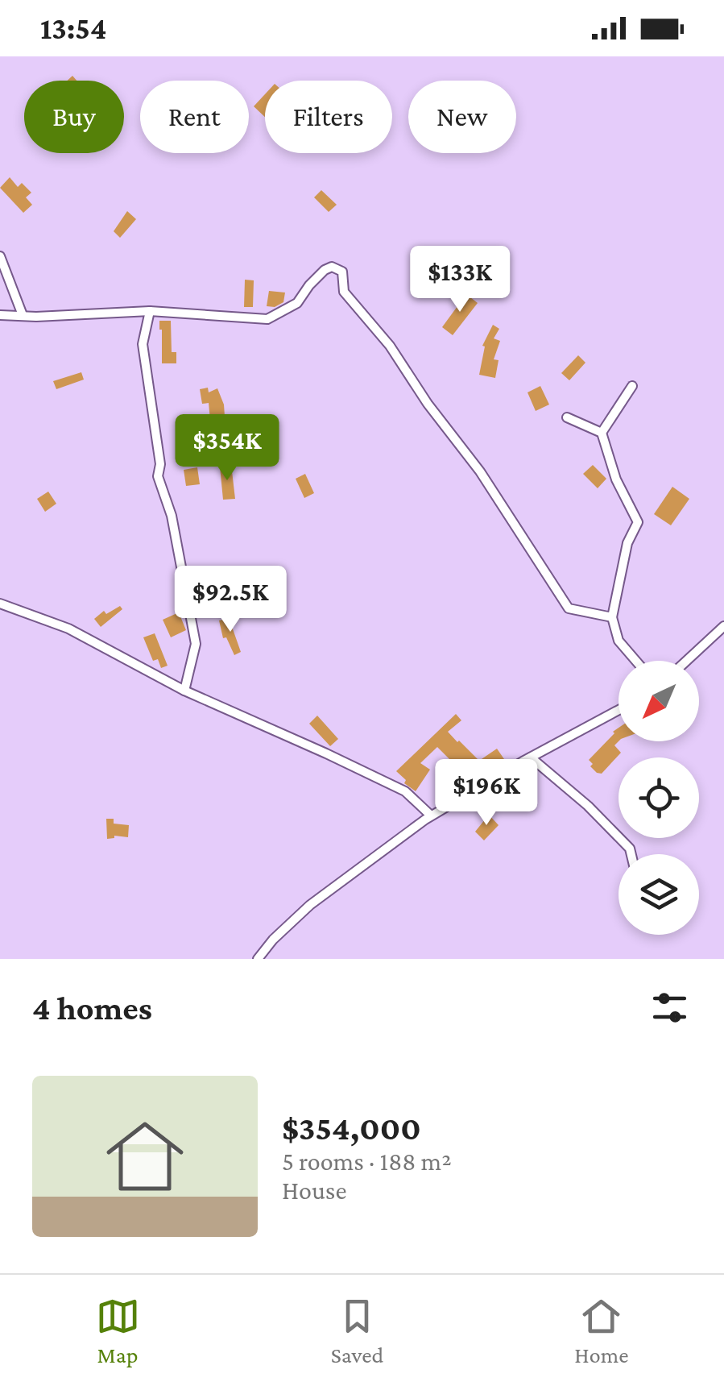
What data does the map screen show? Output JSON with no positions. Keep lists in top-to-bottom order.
{
  "north": "bottom left",
  "page": {
    "status": "13:54",
    "chip": [
      "Buy",
      "Rent",
      "Filters",
      "New"
    ],
    "price": [
      "$133K",
      "$354K",
      "$92.5K",
      "$196K"
    ],
    "heading": "4 homes",
    "list": [
      {
        "name": "$354,000",
        "note": "5 rooms · 188 m² · House"
      }
    ],
    "tabs": ["Map", "Saved", "Home"]
  }
}
